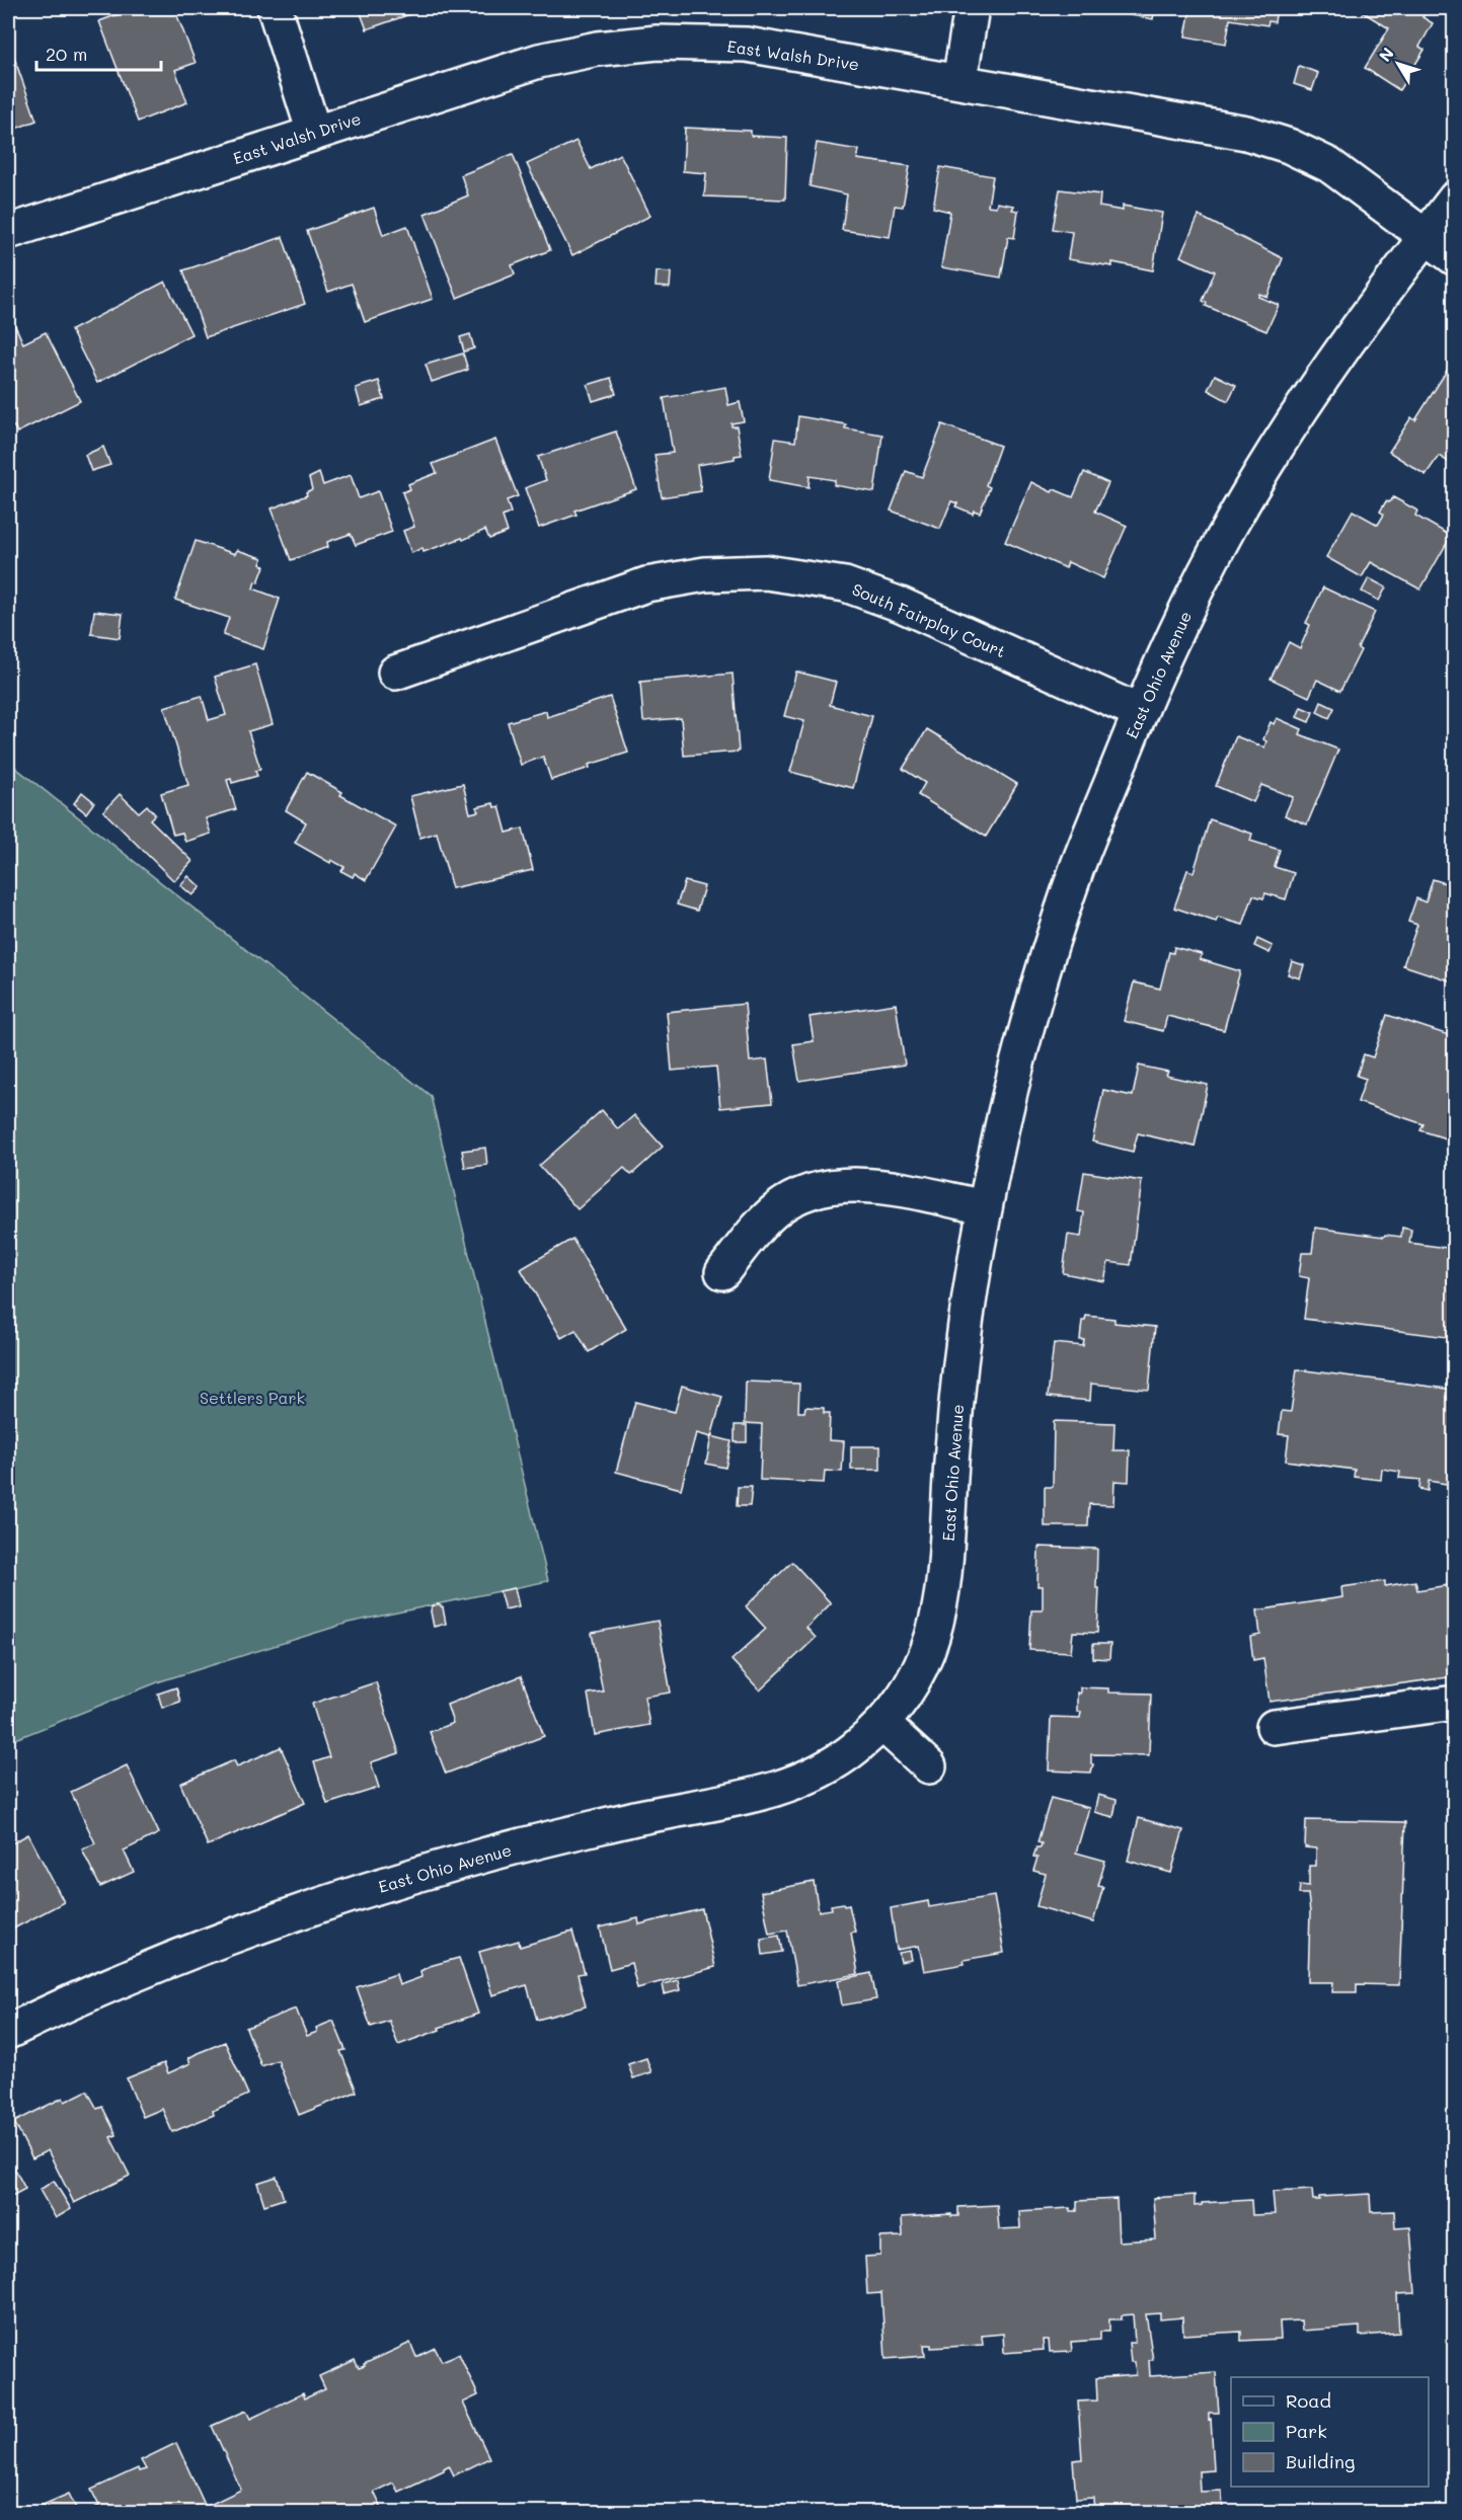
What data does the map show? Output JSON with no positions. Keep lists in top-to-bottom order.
{
  "streets": {
    "street": ["East Walsh Drive", "South Fairplay Court", "East Ohio Avenue"]
  },
  "crossings": [
    ["East Walsh Drive", "East Ohio Avenue"],
    ["South Fairplay Court", "East Ohio Avenue"]
  ],
  "parks": ["Settlers Park"],
  "legend": ["Road", "Park", "Building"],
  "scale_bar": "20 m",
  "north": "top left"
}
